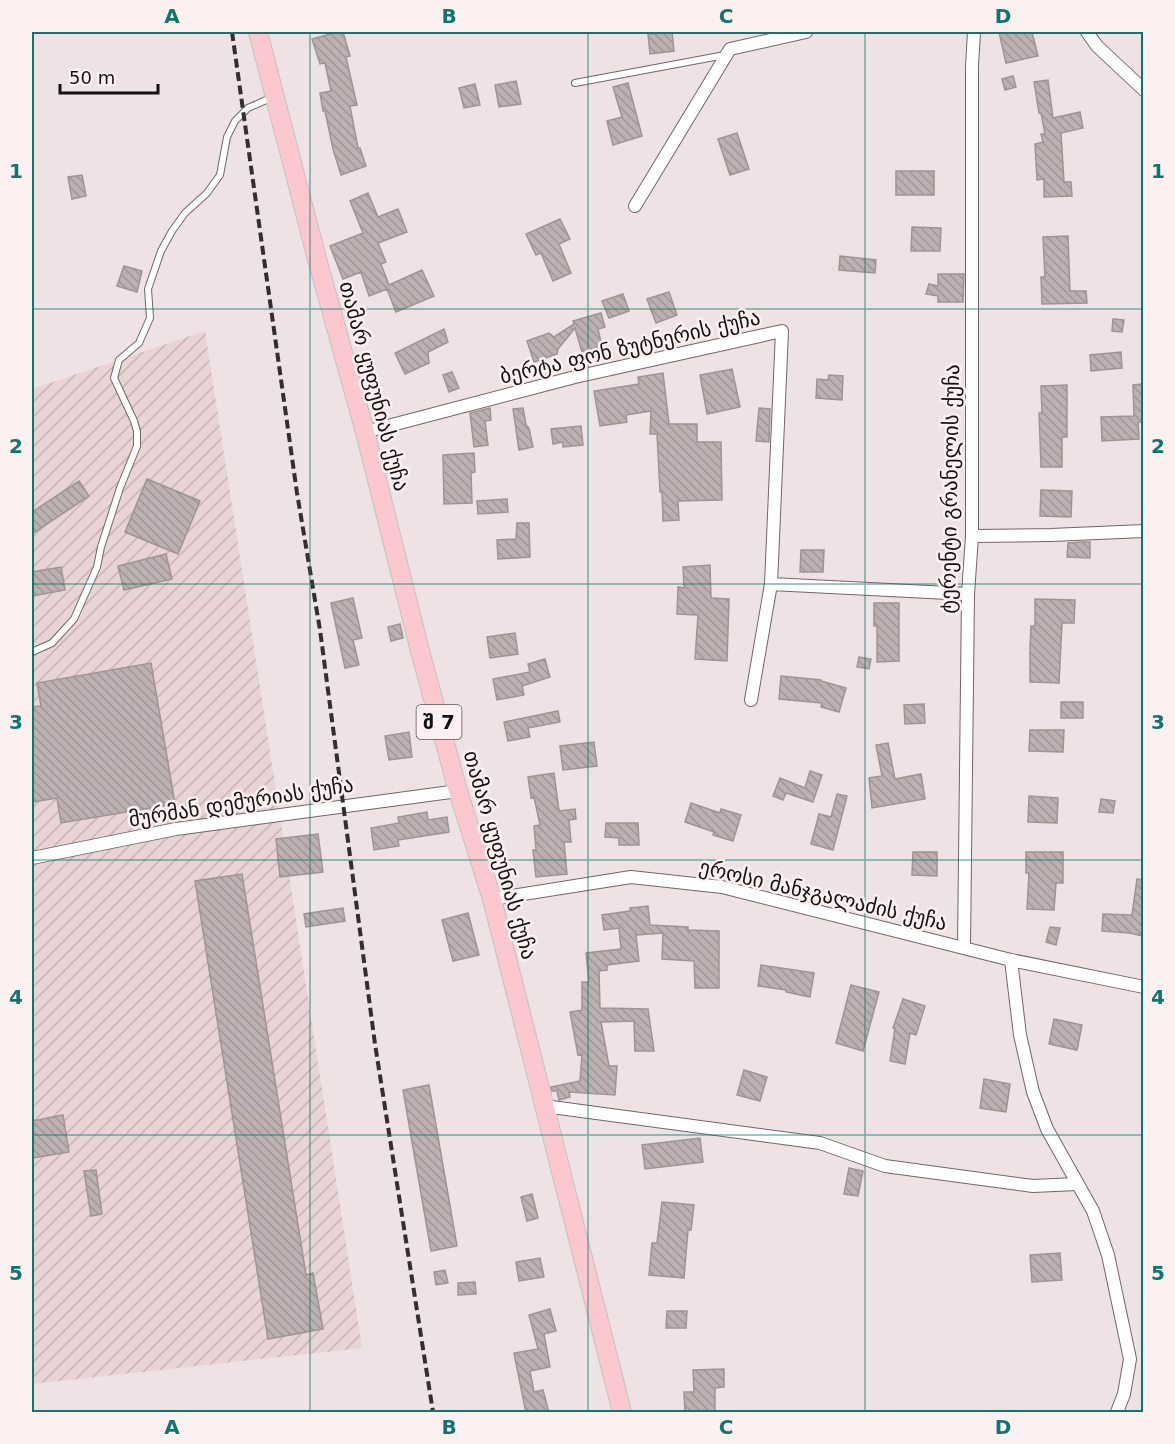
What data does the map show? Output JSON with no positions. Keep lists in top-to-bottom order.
{
  "streets": {
    "main road": ["თამარ ყუფუნიას ქუჩა", "შ 7"],
    "street": [
      "ბერტა ფონ ზუტნერის ქუჩა",
      "ტერენტი გრანელის ქუჩა",
      "მურმან დემურიას ქუჩა",
      "ეროსი მანჯგალაძის ქუჩა"
    ]
  },
  "crossings": [
    ["ბერტა ფონ ზუტნერის ქუჩა", "თამარ ყუფუნიას ქუჩა"],
    ["თამარ ყუფუნიას ქუჩა", "მურმან დემურიას ქუჩა"],
    ["თამარ ყუფუნიას ქუჩა", "ეროსი მანჯგალაძის ქუჩა"],
    ["ტერენტი გრანელის ქუჩა", "ეროსი მანჯგალაძის ქუჩა"]
  ],
  "scale_bar": "50 m",
  "grid": {
    "columns": [
      "A",
      "B",
      "C",
      "D"
    ],
    "rows": [
      "1",
      "2",
      "3",
      "4",
      "5"
    ]
  }
}
